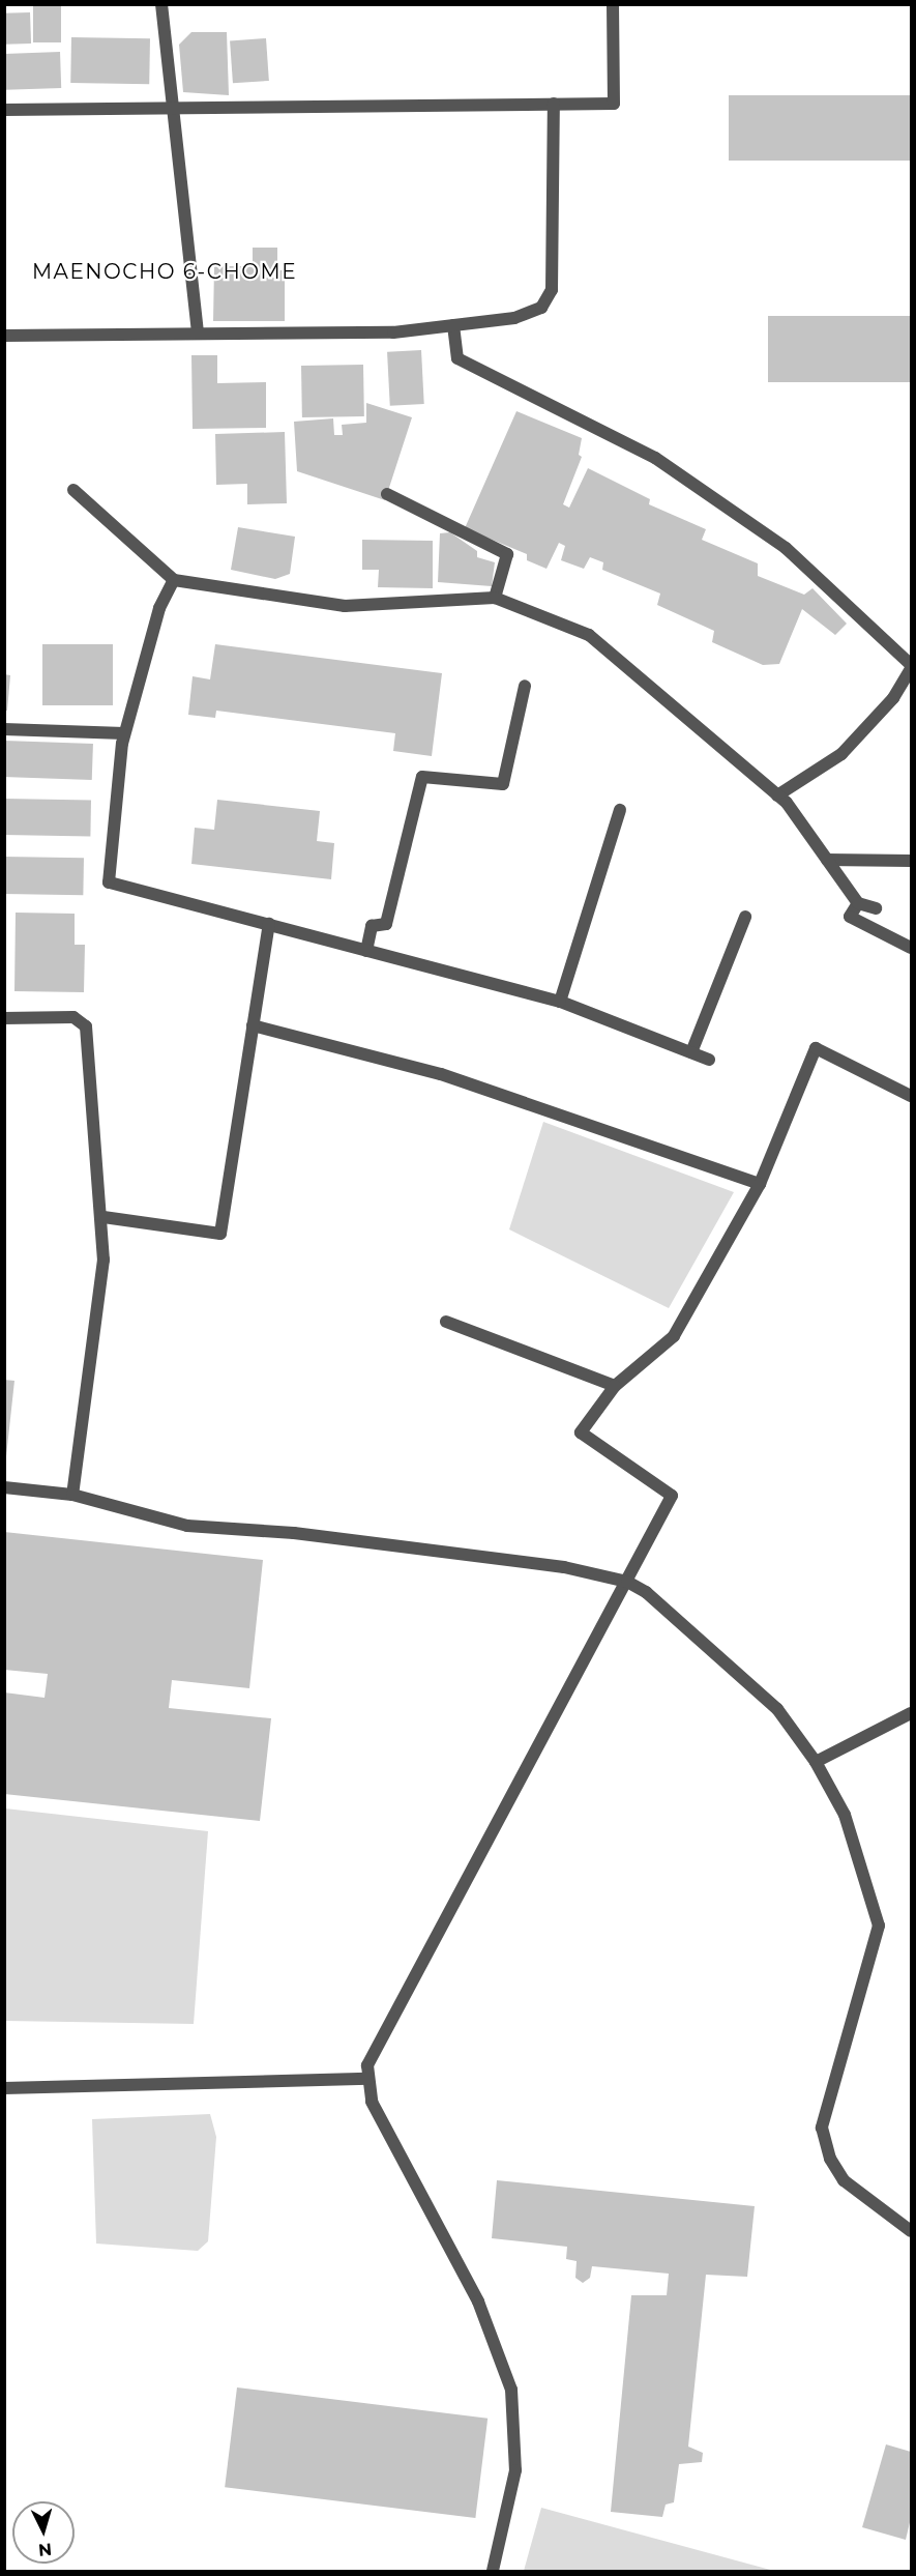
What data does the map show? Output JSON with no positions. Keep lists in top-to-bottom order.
{
  "districts": ["MAENOCHO 6-CHOME"],
  "north": "bottom"
}
